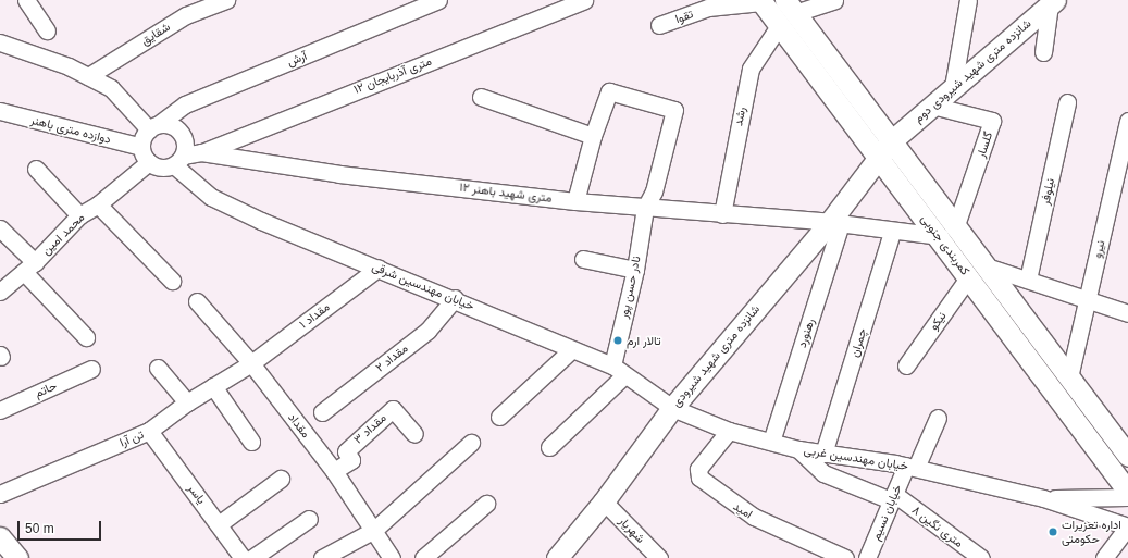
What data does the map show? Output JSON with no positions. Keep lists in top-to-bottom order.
{
  "streets": {
    "main road": ["شانزده متری شهید شیرودی دوم", "کمربندی جنوبی", "شانزده متری شهید شیرودی"],
    "street": [
      "تقوا",
      "شقایق",
      "آرش",
      "۱۲ متری آذربایجان",
      "رشد",
      "دوازده متری باهنر",
      "گلسار",
      "نیلوفر",
      "۱۲ متری شهید باهنر",
      "محمد امین",
      "نیرو",
      "خیابان مهندسین شرقی",
      "نادر حسن پور",
      "مقداد ۱",
      "نیکو",
      "رهنورد",
      "چمران",
      "مقداد ۲",
      "حاتم",
      "مقداد",
      "مقداد ۳",
      "تن آرا",
      "خیابان مهندسین غربی",
      "یاسر",
      "امید",
      "خیابان نسیم",
      "۸ متری نگین",
      "شهریار"
    ]
  },
  "crossings": [
    ["تقوا", "کمربندی جنوبی"],
    ["آرش", "دوازده متری باهنر"],
    ["آرش", "۱۲ متری شهید باهنر"],
    ["آرش", "محمد امین"],
    ["آرش", "خیابان مهندسین شرقی"],
    ["شانزده متری شهید شیرودی دوم", "گلسار"],
    ["شانزده متری شهید شیرودی دوم", "کمربندی جنوبی"],
    ["شانزده متری شهید شیرودی دوم", "شانزده متری شهید شیرودی"],
    ["۱۲ متری آذربایجان", "۱۲ متری شهید باهنر"],
    ["رشد", "۱۲ متری شهید باهنر"],
    ["رشد", "کمربندی جنوبی"],
    ["دوازده متری باهنر", "۱۲ متری شهید باهنر"],
    ["دوازده متری باهنر", "محمد امین"],
    ["دوازده متری باهنر", "خیابان مهندسین شرقی"],
    ["گلسار", "۱۲ متری شهید باهنر"],
    ["گلسار", "کمربندی جنوبی"],
    ["۱۲ متری شهید باهنر", "محمد امین"],
    ["۱۲ متری شهید باهنر", "کمربندی جنوبی"],
    ["۱۲ متری شهید باهنر", "خیابان مهندسین شرقی"],
    ["۱۲ متری شهید باهنر", "نادر حسن پور"],
    ["۱۲ متری شهید باهنر", "رهنورد"],
    ["۱۲ متری شهید باهنر", "چمران"],
    ["۱۲ متری شهید باهنر", "شانزده متری شهید شیرودی"],
    ["محمد امین", "خیابان مهندسین شرقی"],
    ["کمربندی جنوبی", "نیرو"],
    ["کمربندی جنوبی", "نیکو"],
    ["کمربندی جنوبی", "شانزده متری شهید شیرودی"],
    ["خیابان مهندسین شرقی", "نادر حسن پور"],
    ["خیابان مهندسین شرقی", "مقداد ۱"],
    ["خیابان مهندسین شرقی", "شانزده متری شهید شیرودی"],
    ["خیابان مهندسین شرقی", "مقداد ۲"],
    ["خیابان مهندسین شرقی", "خیابان مهندسین غربی"],
    ["مقداد ۱", "مقداد"],
    ["مقداد ۱", "تن آرا"],
    ["رهنورد", "شانزده متری شهید شیرودی"],
    ["رهنورد", "خیابان مهندسین غربی"],
    ["چمران", "خیابان مهندسین غربی"],
    ["شانزده متری شهید شیرودی", "خیابان مهندسین غربی"],
    ["شانزده متری شهید شیرودی", "شهریار"],
    ["مقداد", "مقداد ۳"],
    ["مقداد", "تن آرا"],
    ["تن آرا", "یاسر"],
    ["خیابان مهندسین غربی", "امید"],
    ["خیابان مهندسین غربی", "خیابان نسیم"],
    ["خیابان مهندسین غربی", "۸ متری نگین"],
    ["خیابان نسیم", "۸ متری نگین"]
  ],
  "places": ["تالار ارم", "اداره تعزیرات حکومتی"],
  "scale_bar": "50 m"
}
